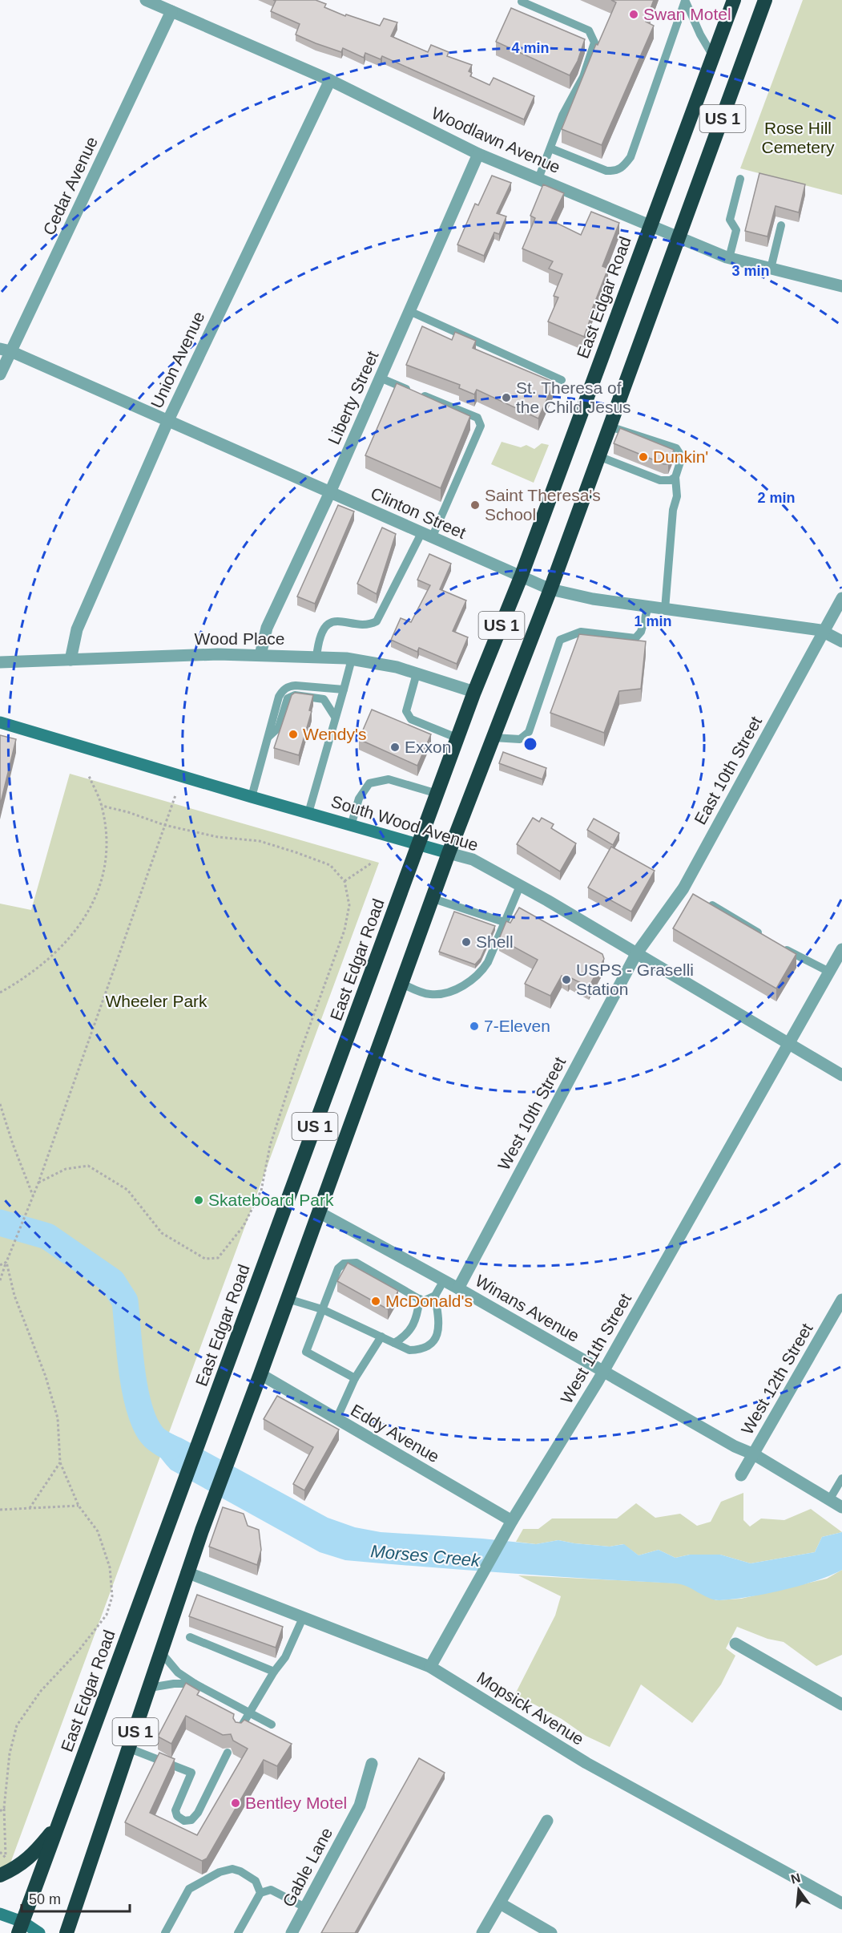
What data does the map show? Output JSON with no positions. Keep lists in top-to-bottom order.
{
  "streets": {
    "highway": ["US 1", "East Edgar Road"],
    "main road": ["South Wood Avenue"],
    "street": [
      "Woodlawn Avenue",
      "Cedar Avenue",
      "Union Avenue",
      "Liberty Street",
      "Clinton Street",
      "Wood Place",
      "East 10th Street",
      "West 10th Street",
      "Winans Avenue",
      "West 11th Street",
      "West 12th Street",
      "Eddy Avenue",
      "Mopsick Avenue",
      "Gable Lane"
    ]
  },
  "crossings": [
    ["US 1", "Woodlawn Avenue"],
    ["US 1", "Clinton Street"],
    ["US 1", "South Wood Avenue"],
    ["US 1", "Winans Avenue"],
    ["US 1", "Eddy Avenue"],
    ["US 1", "Mopsick Avenue"],
    ["Woodlawn Avenue", "Cedar Avenue"],
    ["Woodlawn Avenue", "East Edgar Road"],
    ["Woodlawn Avenue", "Union Avenue"],
    ["Woodlawn Avenue", "Liberty Street"],
    ["Cedar Avenue", "Clinton Street"],
    ["East Edgar Road", "Clinton Street"],
    ["East Edgar Road", "Wood Place"],
    ["East Edgar Road", "South Wood Avenue"],
    ["Union Avenue", "Clinton Street"],
    ["Union Avenue", "Wood Place"],
    ["Liberty Street", "Clinton Street"],
    ["Liberty Street", "Wood Place"],
    ["Clinton Street", "East 10th Street"],
    ["East 10th Street", "South Wood Avenue"],
    ["East 10th Street", "West 10th Street"],
    ["South Wood Avenue", "West 10th Street"],
    ["South Wood Avenue", "West 11th Street"],
    ["West 10th Street", "Winans Avenue"],
    ["Winans Avenue", "West 11th Street"],
    ["Winans Avenue", "West 12th Street"],
    ["West 11th Street", "Eddy Avenue"],
    ["West 11th Street", "Mopsick Avenue"]
  ],
  "water": ["Morses Creek"],
  "parks": ["Rose Hill Cemetery", "Wheeler Park"],
  "places": [
    "Swan Motel",
    "St. Theresa of the Child Jesus",
    "Dunkin'",
    "Saint Theresa's School",
    "Wendy's",
    "Exxon",
    "Shell",
    "USPS - Graselli Station",
    "7-Eleven",
    "Skateboard Park",
    "McDonald's",
    "Bentley Motel"
  ],
  "scale_bar": "50 m",
  "north": "top",
  "rings": [
    "4 min",
    "3 min",
    "2 min",
    "1 min"
  ]
}
